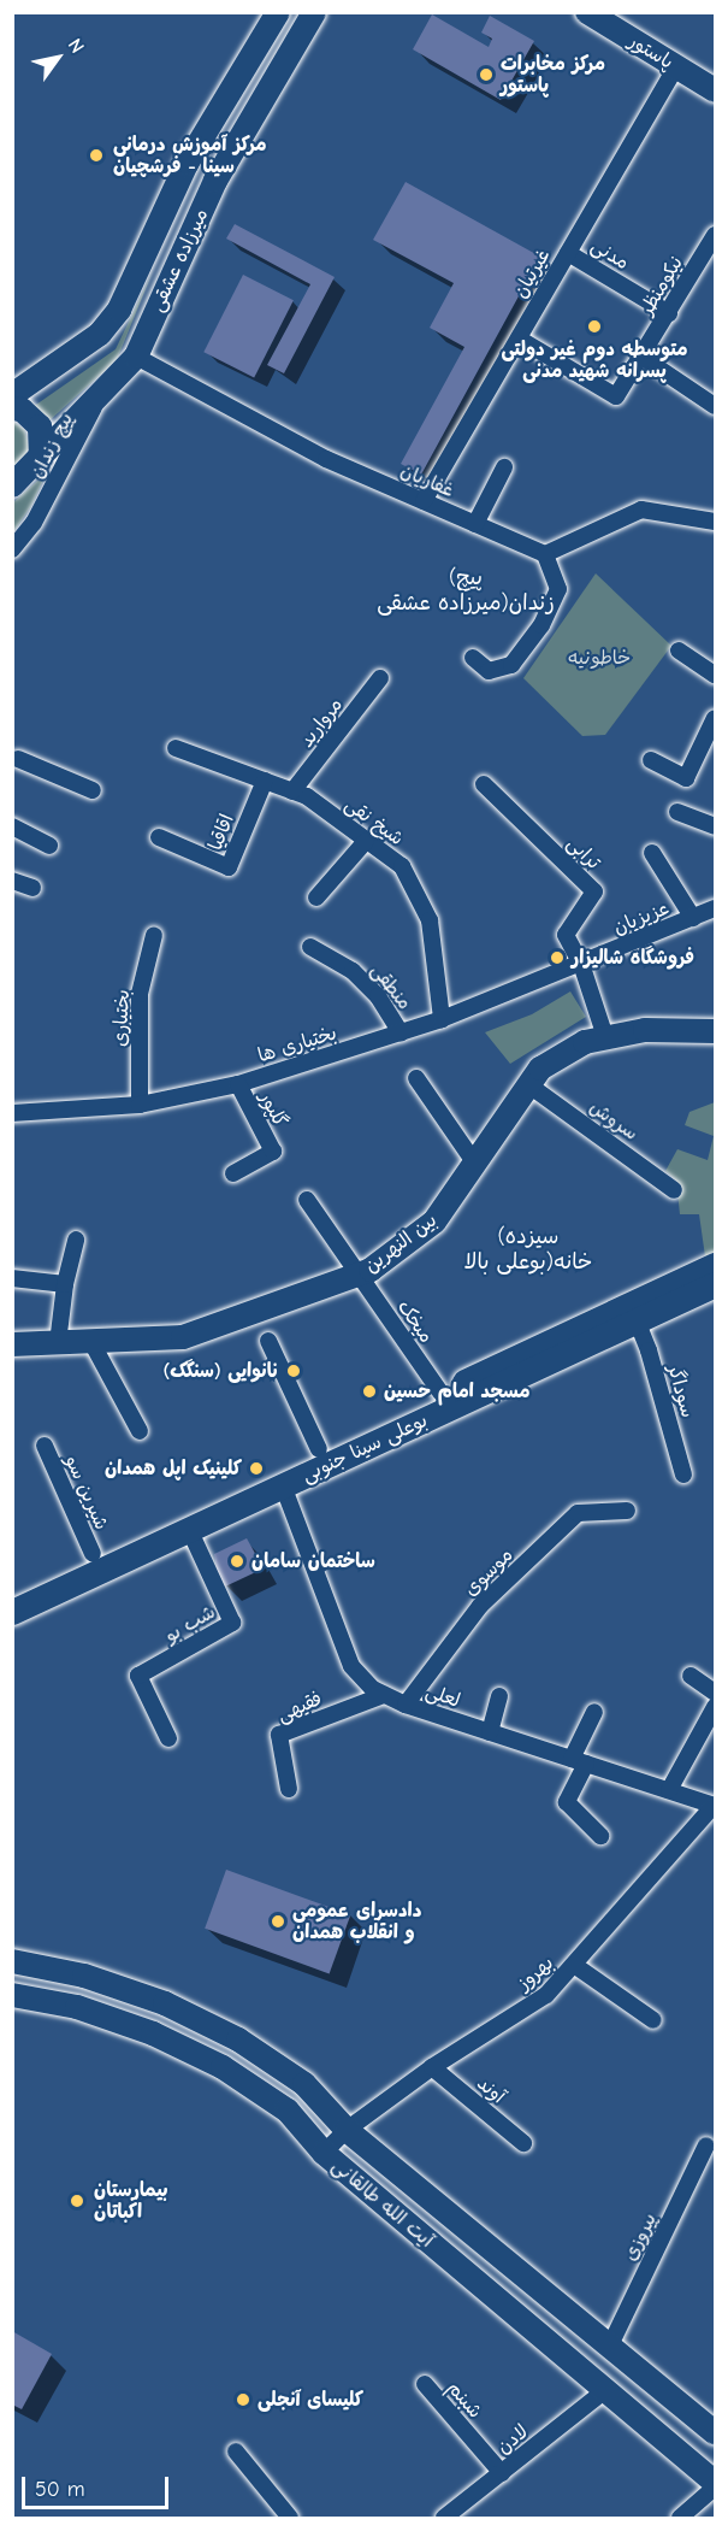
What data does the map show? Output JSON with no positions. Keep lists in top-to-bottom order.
{
  "streets": {
    "main road": [
      "پاستور",
      "میرزاده عشقی",
      "بین النهرین",
      "بوعلی سینا جنوبی",
      "آیت الله طالقانی"
    ],
    "street": [
      "مدنی",
      "غیرتیان",
      "نیکومنظر",
      "پیچ زندان",
      "غفاریان",
      "مروارید",
      "شیخ نقی",
      "اقاقیا",
      "ترابی",
      "عزیزیان",
      "منطقی",
      "بختیاری",
      "بختیاری ها",
      "گلپور",
      "سروش",
      "میخک",
      "سوداگر",
      "شیرین سو",
      "موسوی",
      "شب بو",
      "لعلی",
      "فقیهی",
      "بهروز",
      "آوند",
      "پیروزی",
      "شبنم",
      "لادن"
    ]
  },
  "crossings": [
    ["پاستور", "غیرتیان"],
    ["مدنی", "غیرتیان"],
    ["مدنی", "نیکومنظر"],
    ["میرزاده عشقی", "پیچ زندان"],
    ["میرزاده عشقی", "غفاریان"],
    ["غیرتیان", "نیکومنظر"],
    ["غیرتیان", "غفاریان"],
    ["مروارید", "شیخ نقی"],
    ["شیخ نقی", "اقاقیا"],
    ["شیخ نقی", "بختیاری ها"],
    ["ترابی", "عزیزیان"],
    ["ترابی", "بختیاری ها"],
    ["عزیزیان", "بختیاری ها"],
    ["منطقی", "بختیاری ها"],
    ["بختیاری", "بختیاری ها"],
    ["بختیاری ها", "گلپور"],
    ["سروش", "بین النهرین"],
    ["بین النهرین", "میخک"],
    ["میخک", "بوعلی سینا جنوبی"],
    ["سوداگر", "بوعلی سینا جنوبی"],
    ["بوعلی سینا جنوبی", "شیرین سو"],
    ["بوعلی سینا جنوبی", "شب بو"],
    ["بوعلی سینا جنوبی", "لعلی"],
    ["موسوی", "لعلی"],
    ["لعلی", "فقیهی"],
    ["لعلی", "بهروز"],
    ["بهروز", "آوند"],
    ["بهروز", "آیت الله طالقانی"],
    ["آیت الله طالقانی", "پیروزی"],
    ["آیت الله طالقانی", "لادن"],
    ["شبنم", "لادن"]
  ],
  "districts": ["(پیچ زندان(میرزاده عشقی", "(سیزده خانه(بوعلی بالا"],
  "parks": ["خاطونیه"],
  "places": [
    "مرکز مخابرات پاستور",
    "مرکز آموزش درمانی سینا - فرشچیان",
    "متوسطه دوم غیر دولتی پسرانه شهید مدنی",
    "فروشگاه شالیزار",
    "نانوایی (سنگک)",
    "مسجد امام حسین",
    "کلینیک اپل همدان",
    "ساختمان سامان",
    "دادسرای عمومی و انقلاب همدان",
    "بیمارستان اکباتان",
    "کلیسای آنجلی"
  ],
  "scale_bar": "50 m",
  "north": "top right"
}
